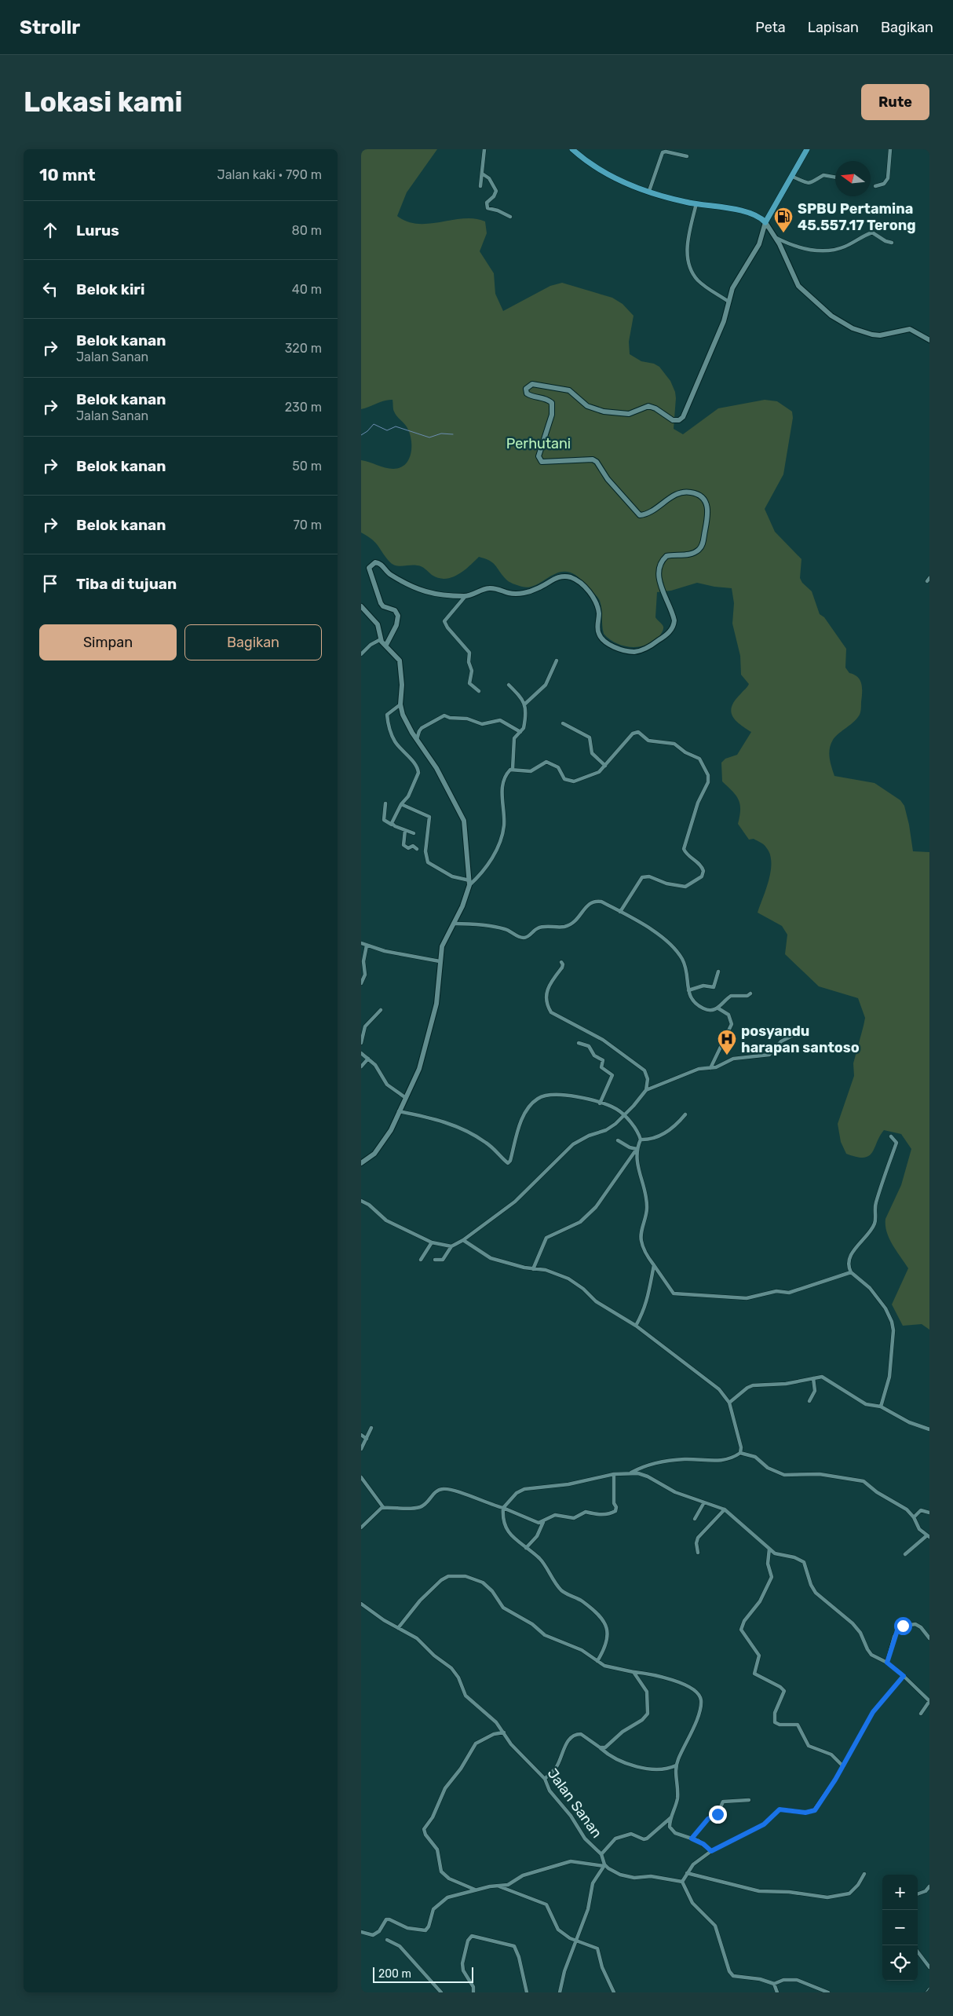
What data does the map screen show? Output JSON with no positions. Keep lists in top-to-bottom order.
{
  "streets": {
    "street": ["Jalan Sanan"]
  },
  "parks": ["Perhutani"],
  "places": {
    "fuel station": ["SPBU Pertamina 45.557.17 Terong"],
    "hospital": ["posyandu harapan santoso"]
  },
  "scale_bar": "200 m",
  "north": "left",
  "page": {
    "header": "Strollr",
    "nav": ["Peta", "Lapisan", "Bagikan"],
    "buttons": [
      "Rute",
      ["Simpan", "Bagikan"]
    ],
    "title": "Lokasi kami",
    "heading": ["10 mnt", "Jalan kaki · 790 m"],
    "list": [
      ["Lurus", "80 m"],
      ["Belok kiri", "40 m"],
      ["Belok kanan", "Jalan Sanan", "320 m"],
      ["Belok kanan", "Jalan Sanan", "230 m"],
      ["Belok kanan", "50 m"],
      ["Belok kanan", "70 m"],
      "Tiba di tujuan"
    ],
    "map_buttons": ["+", "−"],
    "scale": "200 m"
  }
}
